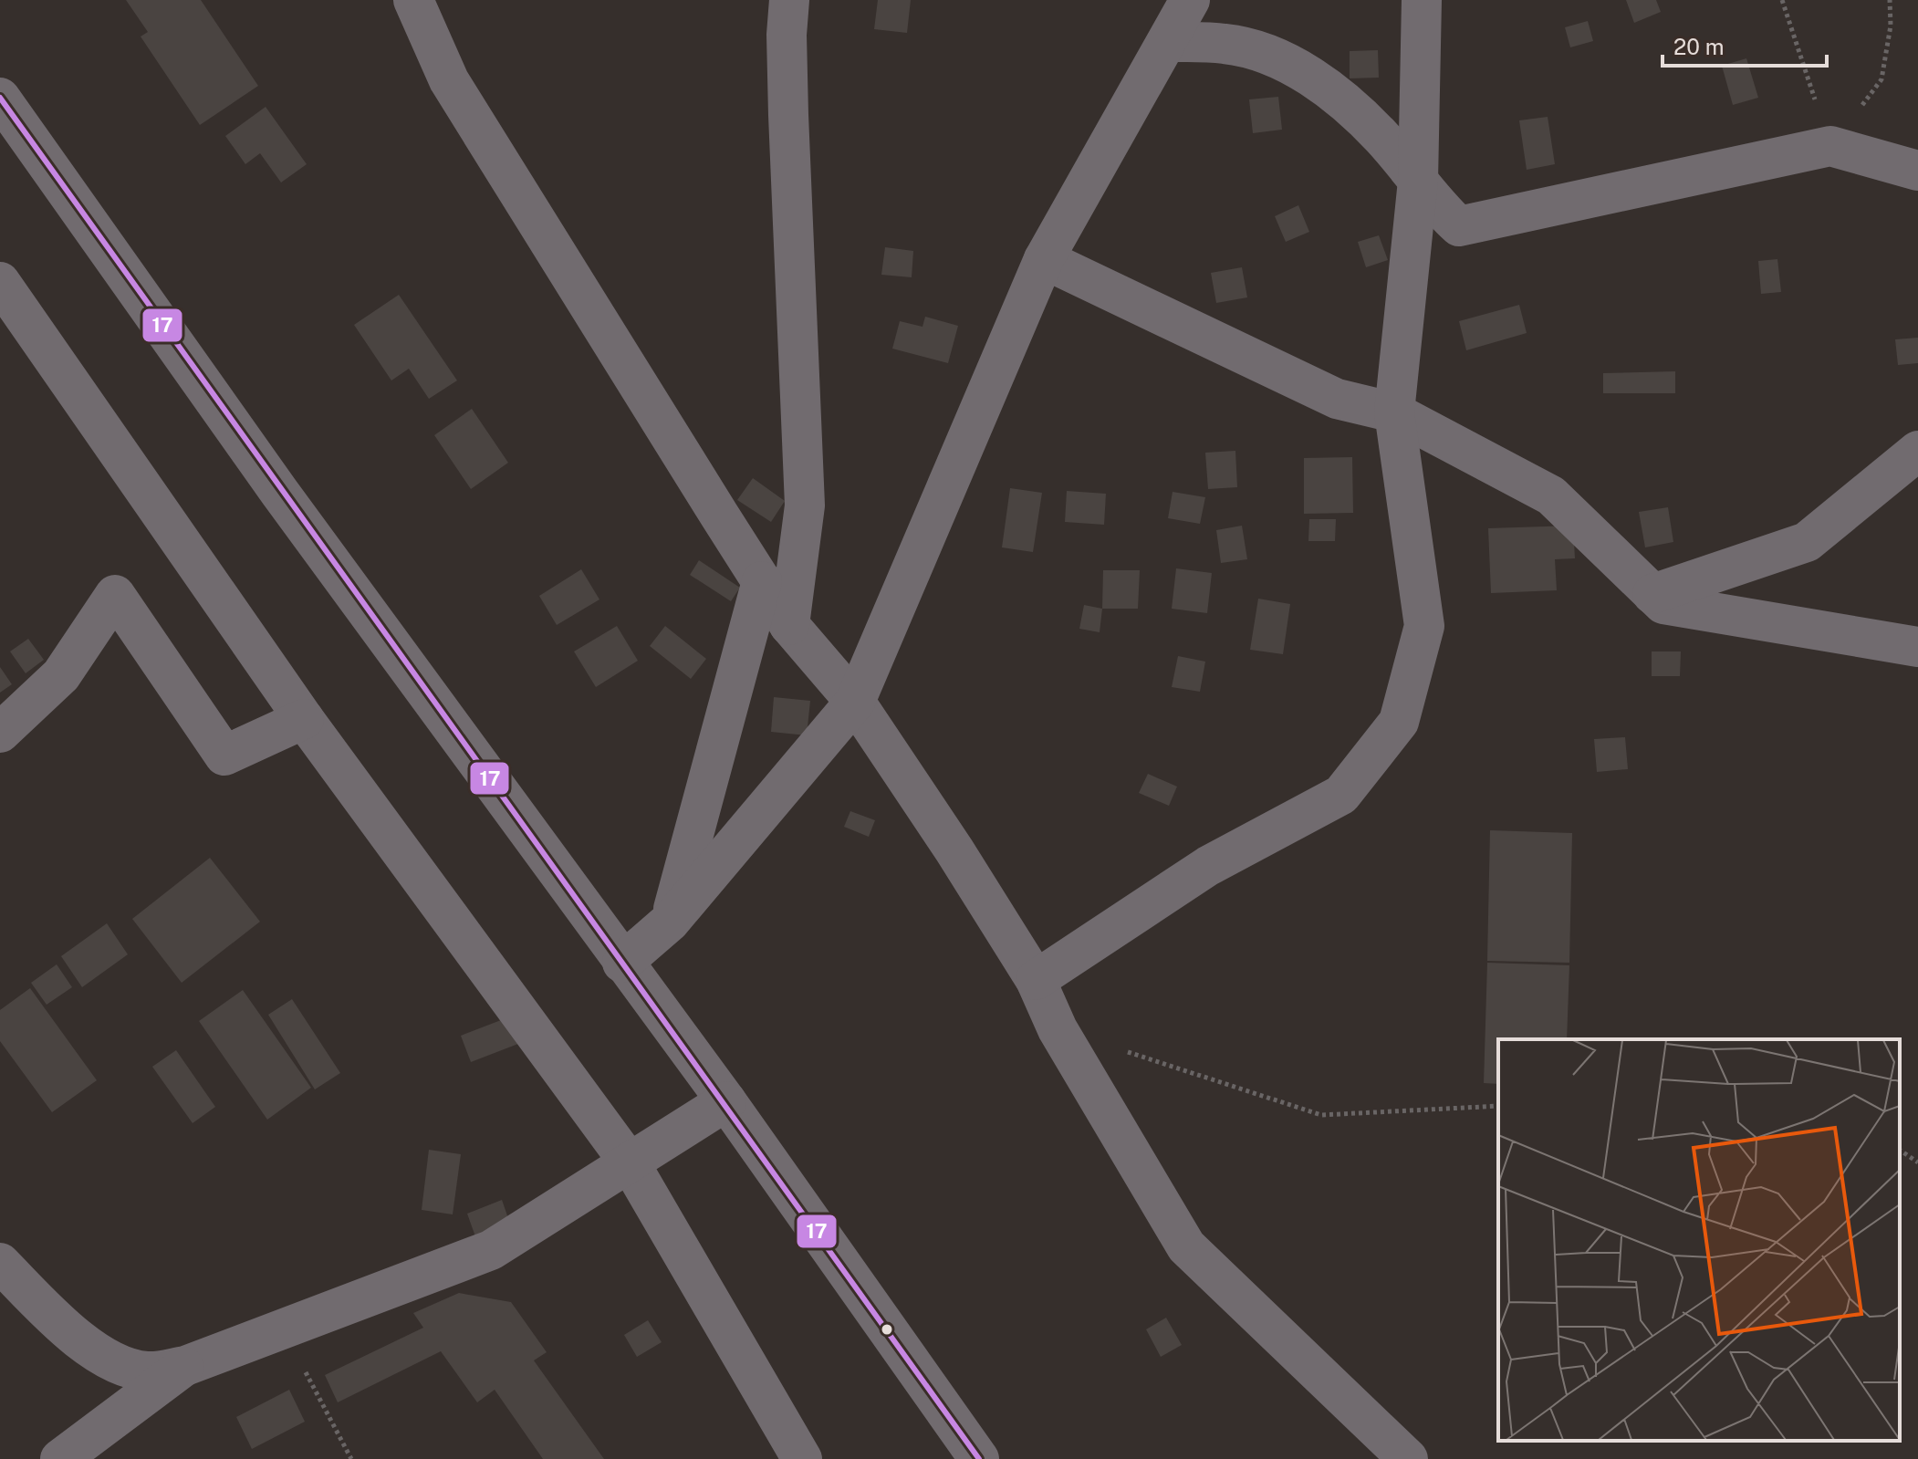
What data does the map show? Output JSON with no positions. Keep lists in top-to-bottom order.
{
  "lines": ["transit line 17"],
  "scale_bar": "20 m"
}
